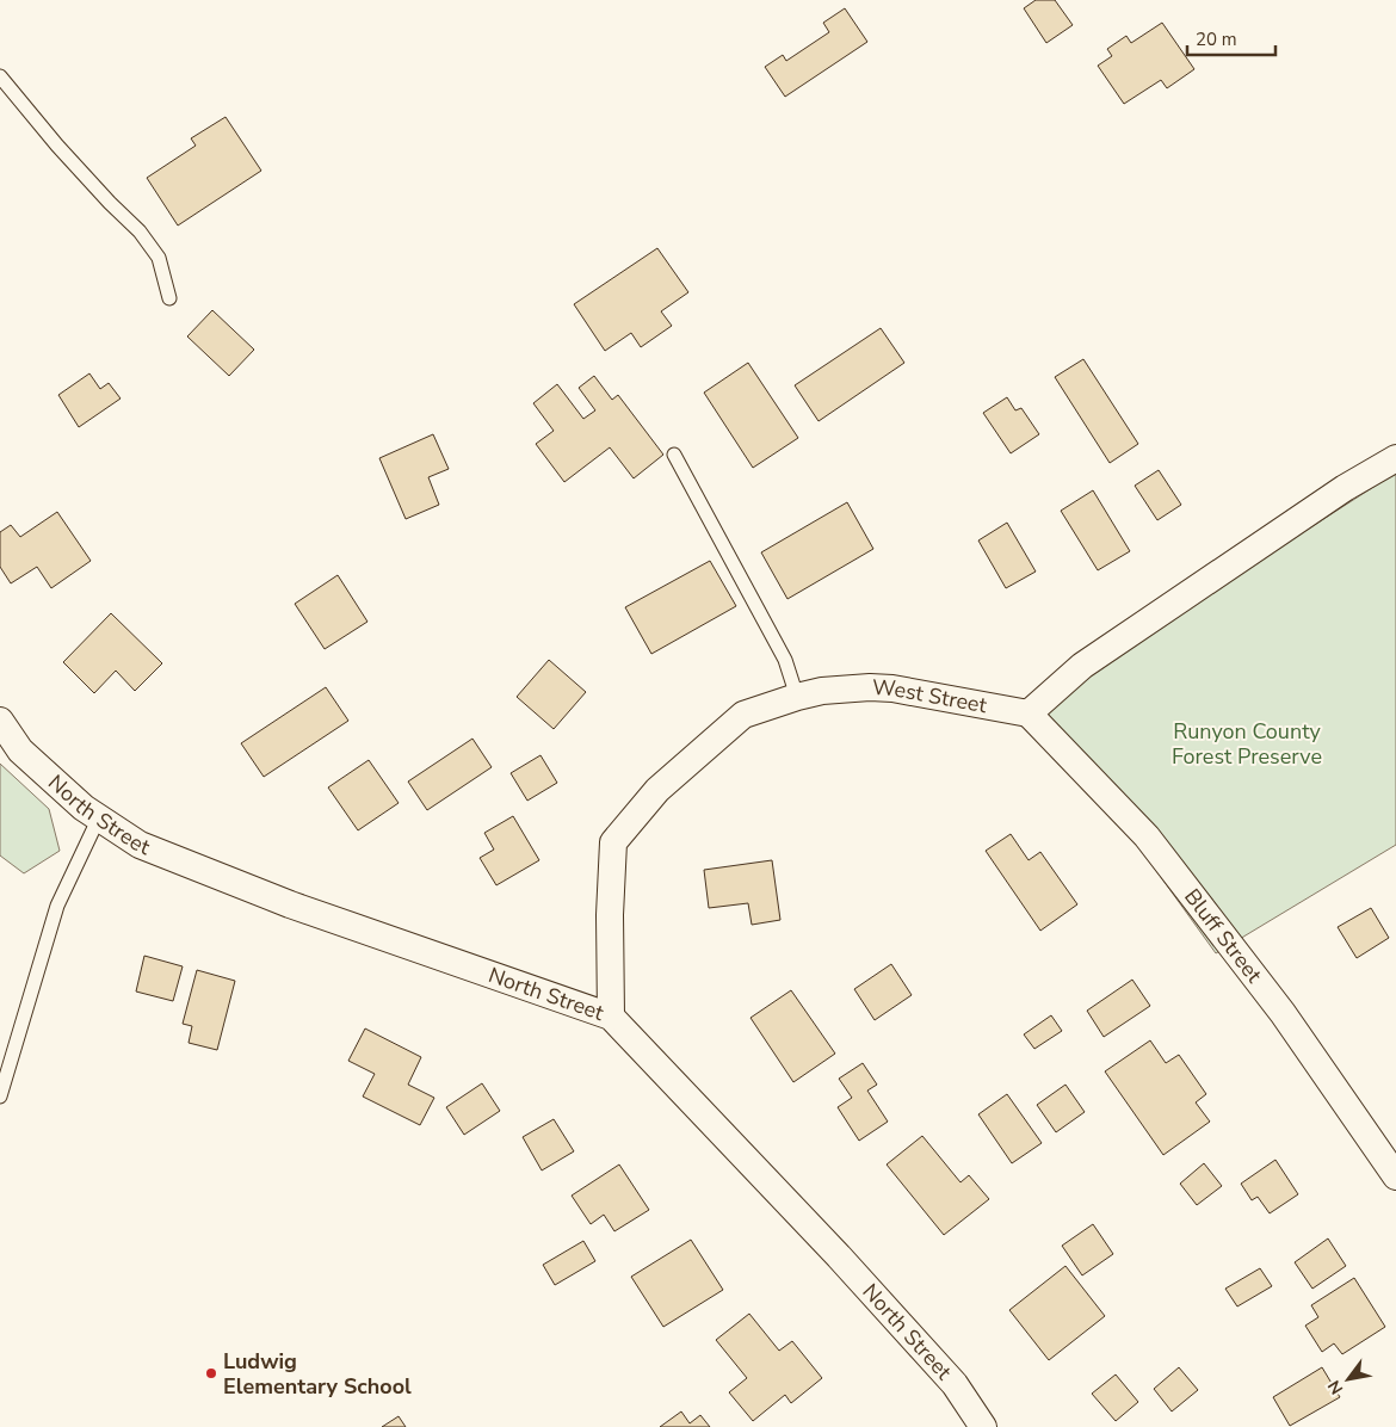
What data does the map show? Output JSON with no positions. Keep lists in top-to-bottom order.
{
  "streets": {
    "street": ["West Street", "North Street", "Bluff Street"]
  },
  "crossings": [
    ["West Street", "North Street"],
    ["West Street", "Bluff Street"]
  ],
  "parks": ["Runyon County Forest Preserve"],
  "places": ["Ludwig Elementary School"],
  "scale_bar": "20 m",
  "north": "bottom left"
}
